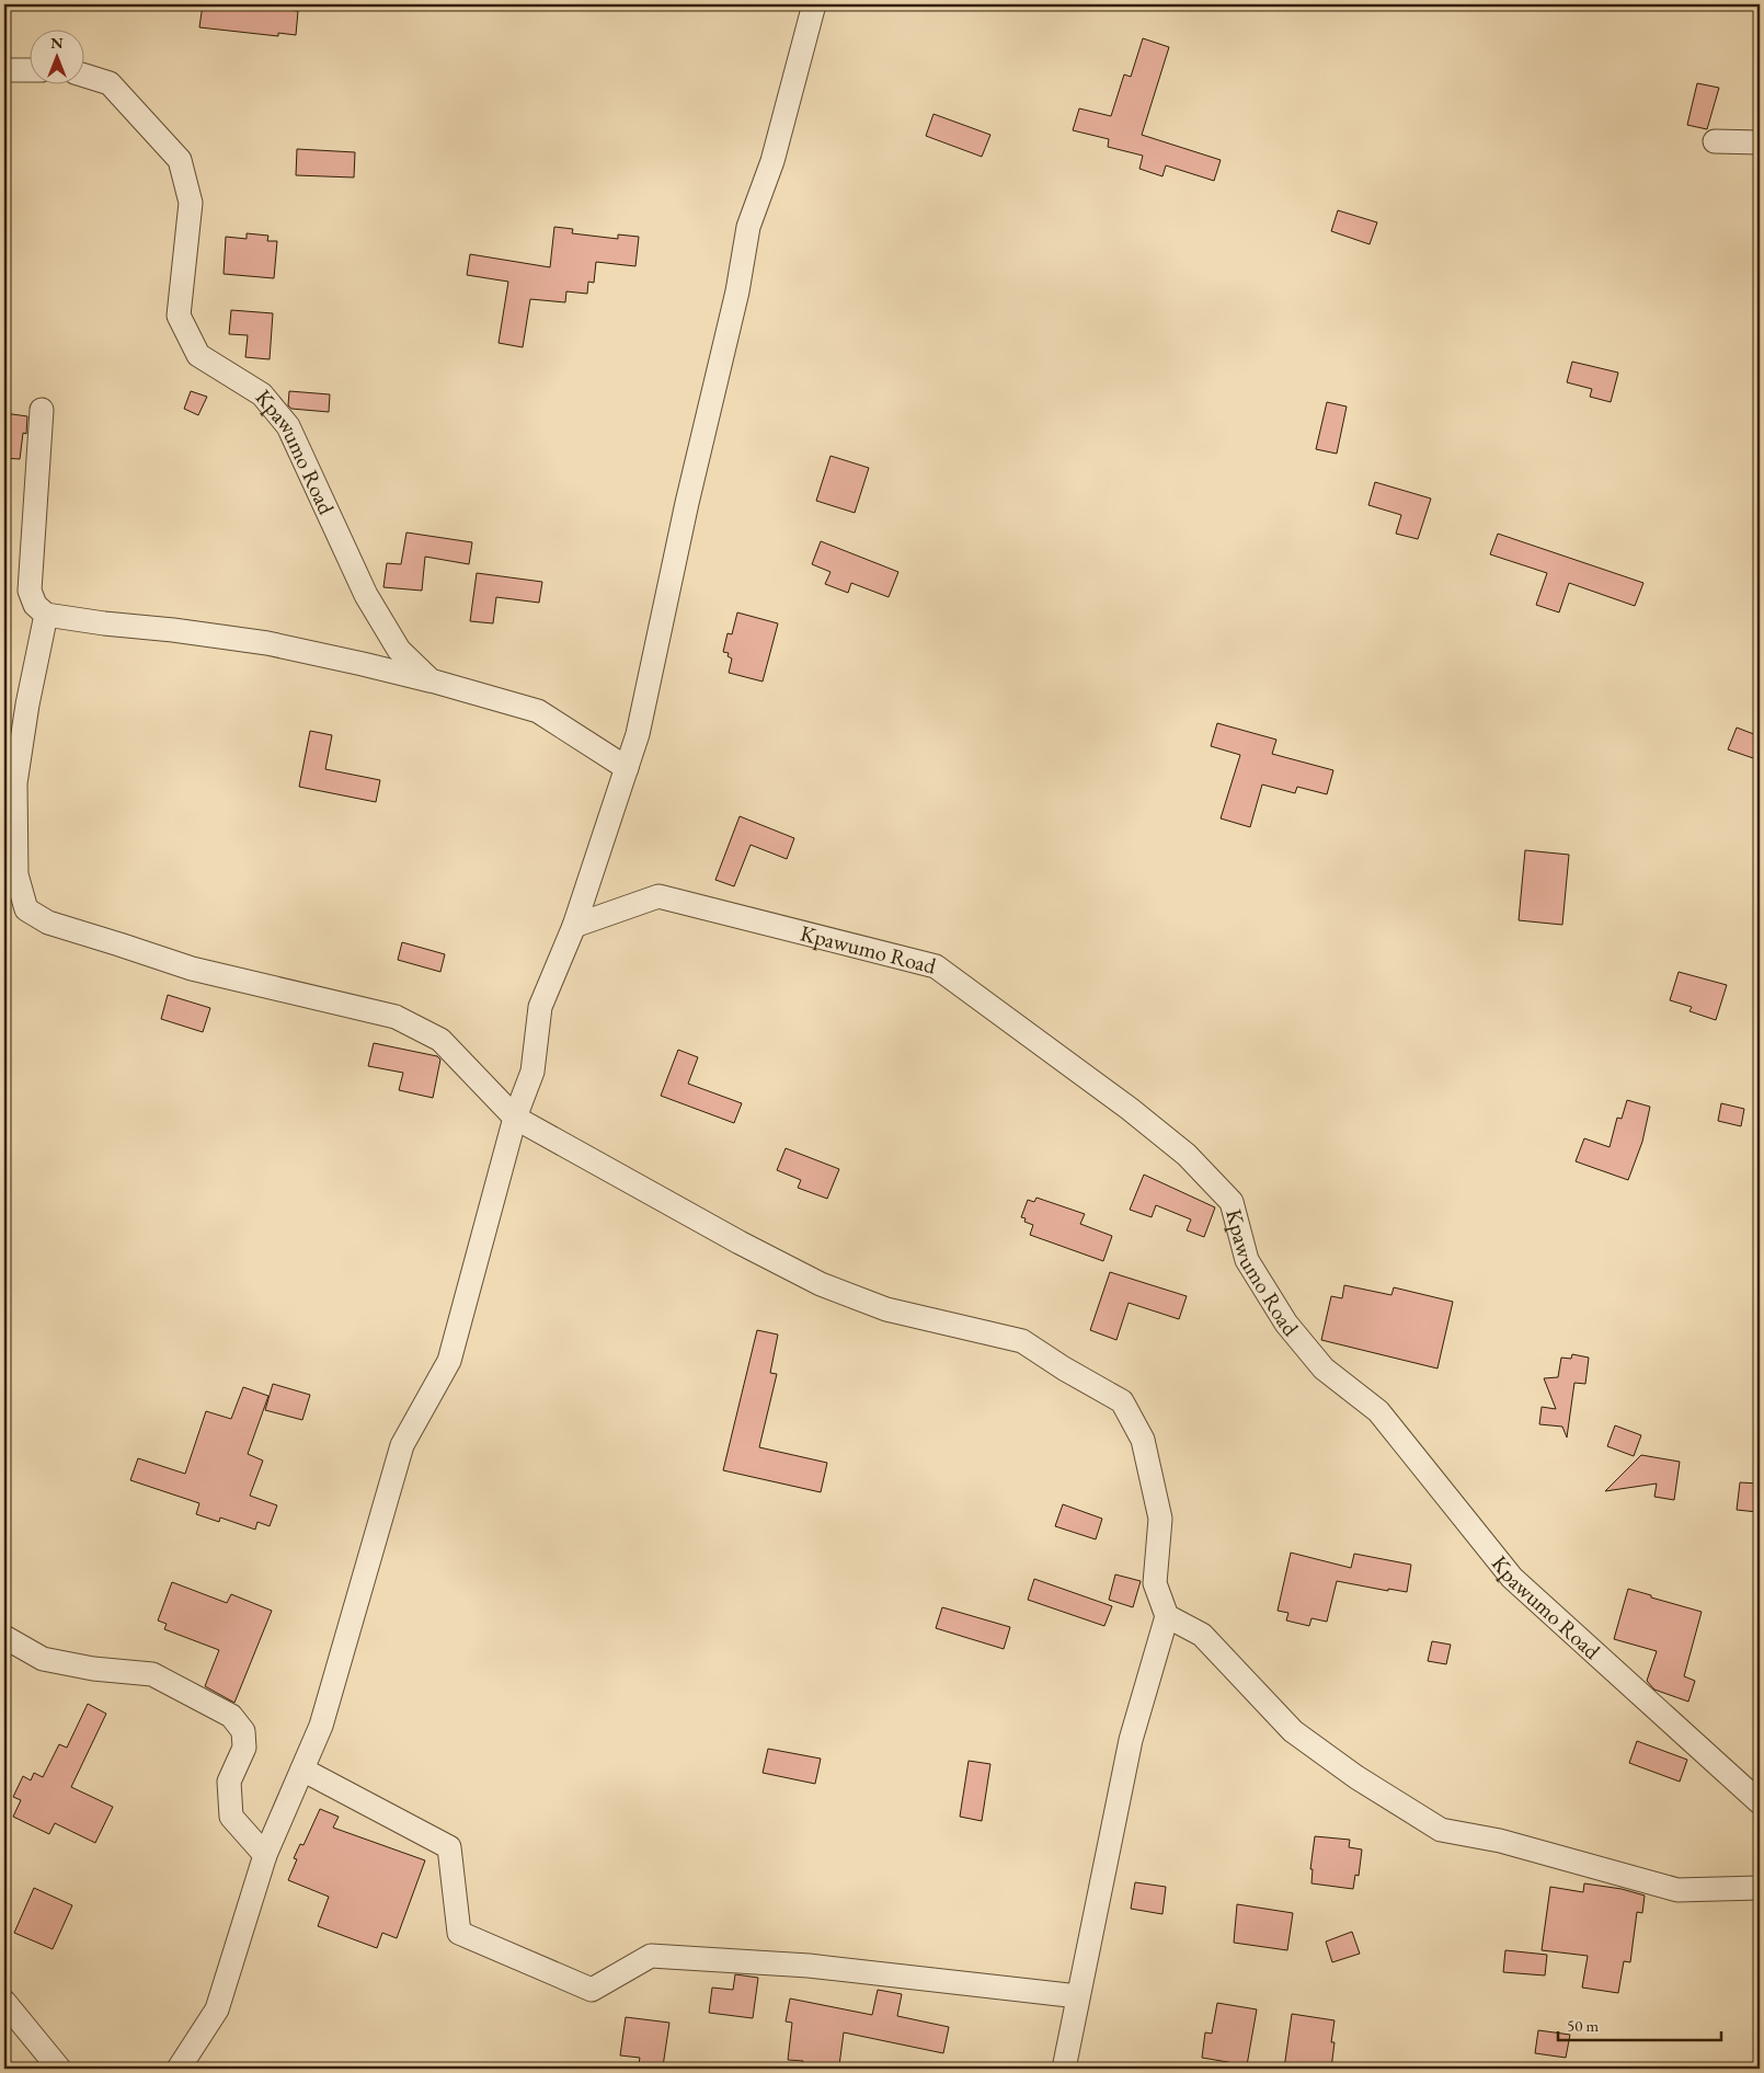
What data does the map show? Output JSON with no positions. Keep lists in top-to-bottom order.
{
  "streets": {
    "street": ["Kpawumo Road"]
  },
  "scale_bar": "50 m",
  "north": "top"
}
